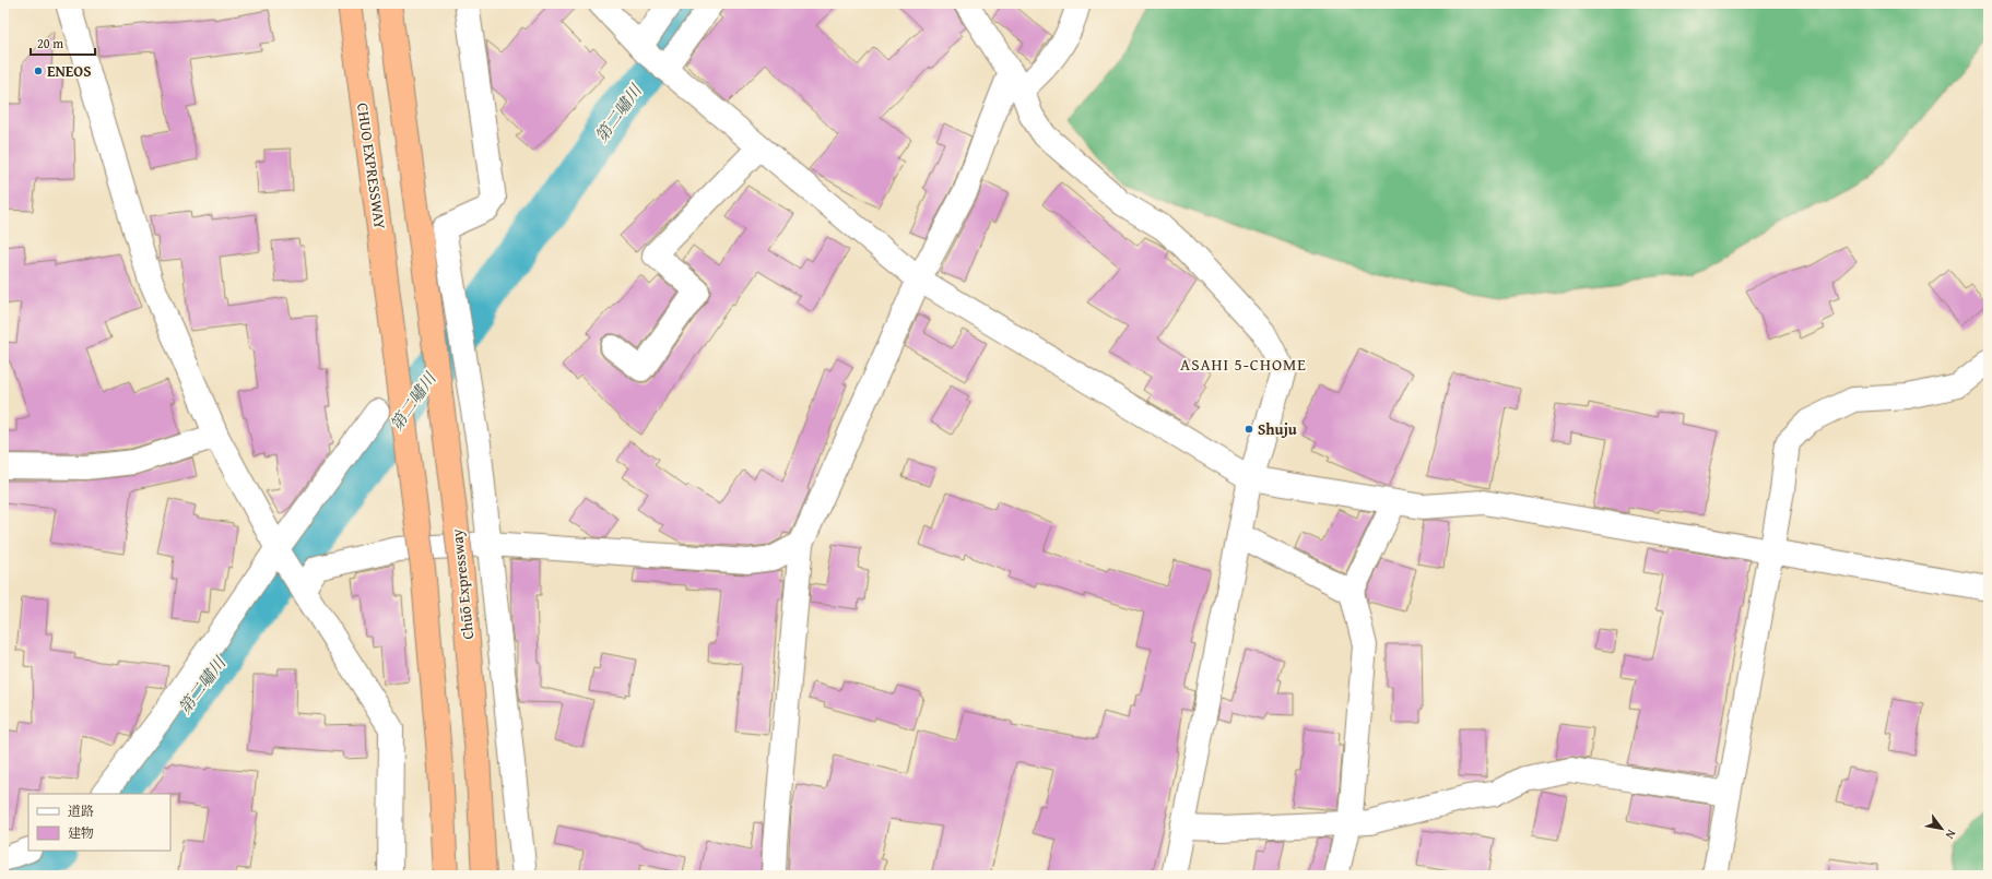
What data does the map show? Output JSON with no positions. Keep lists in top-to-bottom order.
{
  "streets": {
    "highway": ["CHUO EXPRESSWAY", "Chūō Expressway"]
  },
  "districts": ["ASAHI 5-CHOME"],
  "water": ["第二嘯川"],
  "places": ["ENEOS", "Shuju"],
  "legend": ["道路", "建物"],
  "scale_bar": "20 m",
  "north": "bottom right"
}
